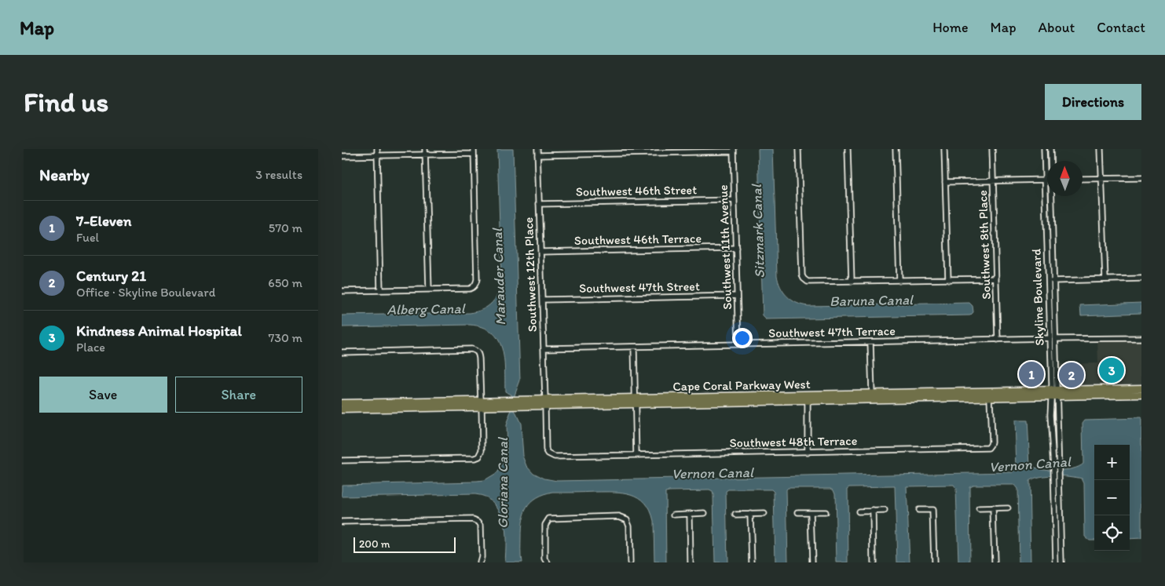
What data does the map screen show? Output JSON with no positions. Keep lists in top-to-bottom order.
{
  "streets": {
    "main road": ["Cape Coral Parkway West"],
    "street": [
      "Southwest 46th Street",
      "Southwest 46th Terrace",
      "Southwest 8th Place",
      "Southwest 11th Avenue",
      "Southwest 12th Place",
      "Southwest 47th Street",
      "Skyline Boulevard",
      "Southwest 47th Terrace",
      "Southwest 48th Terrace"
    ]
  },
  "crossings": [
    ["Southwest 46th Street", "Southwest 11th Avenue"],
    ["Southwest 46th Street", "Southwest 12th Place"],
    ["Southwest 46th Terrace", "Southwest 11th Avenue"],
    ["Southwest 46th Terrace", "Southwest 12th Place"],
    ["Southwest 8th Place", "Southwest 47th Terrace"],
    ["Southwest 11th Avenue", "Southwest 47th Street"],
    ["Southwest 11th Avenue", "Southwest 47th Terrace"],
    ["Southwest 12th Place", "Southwest 47th Street"],
    ["Southwest 12th Place", "Southwest 47th Terrace"],
    ["Southwest 12th Place", "Cape Coral Parkway West"],
    ["Southwest 12th Place", "Southwest 48th Terrace"],
    ["Skyline Boulevard", "Southwest 47th Terrace"],
    ["Skyline Boulevard", "Cape Coral Parkway West"],
    ["Cape Coral Parkway West", "Southwest 48th Terrace"]
  ],
  "water": [
    "Sitzmark Canal",
    "Marauder Canal",
    "Baruna Canal",
    "Alberg Canal",
    "Vernon Canal",
    "Gloriana Canal"
  ],
  "scale_bar": "200 m",
  "north": "top",
  "page": {
    "header": "Map",
    "nav": [
      "Home",
      "Map",
      "About",
      "Contact"
    ],
    "buttons": [
      "Directions",
      ["Save", "Share"]
    ],
    "title": "Find us",
    "heading": ["Nearby", "3 results"],
    "list": [
      {
        "mark": "1",
        "name": "7-Eleven",
        "note": "Fuel",
        "value": "570 m"
      },
      {
        "mark": "2",
        "name": "Century 21",
        "note": "Office · Skyline Boulevard",
        "value": "650 m"
      },
      {
        "mark": "3",
        "name": "Kindness Animal Hospital",
        "note": "Place",
        "value": "730 m"
      }
    ],
    "pins": ["3", "1", "2"],
    "map_buttons": ["+", "−"],
    "scale": "200 m"
  }
}
